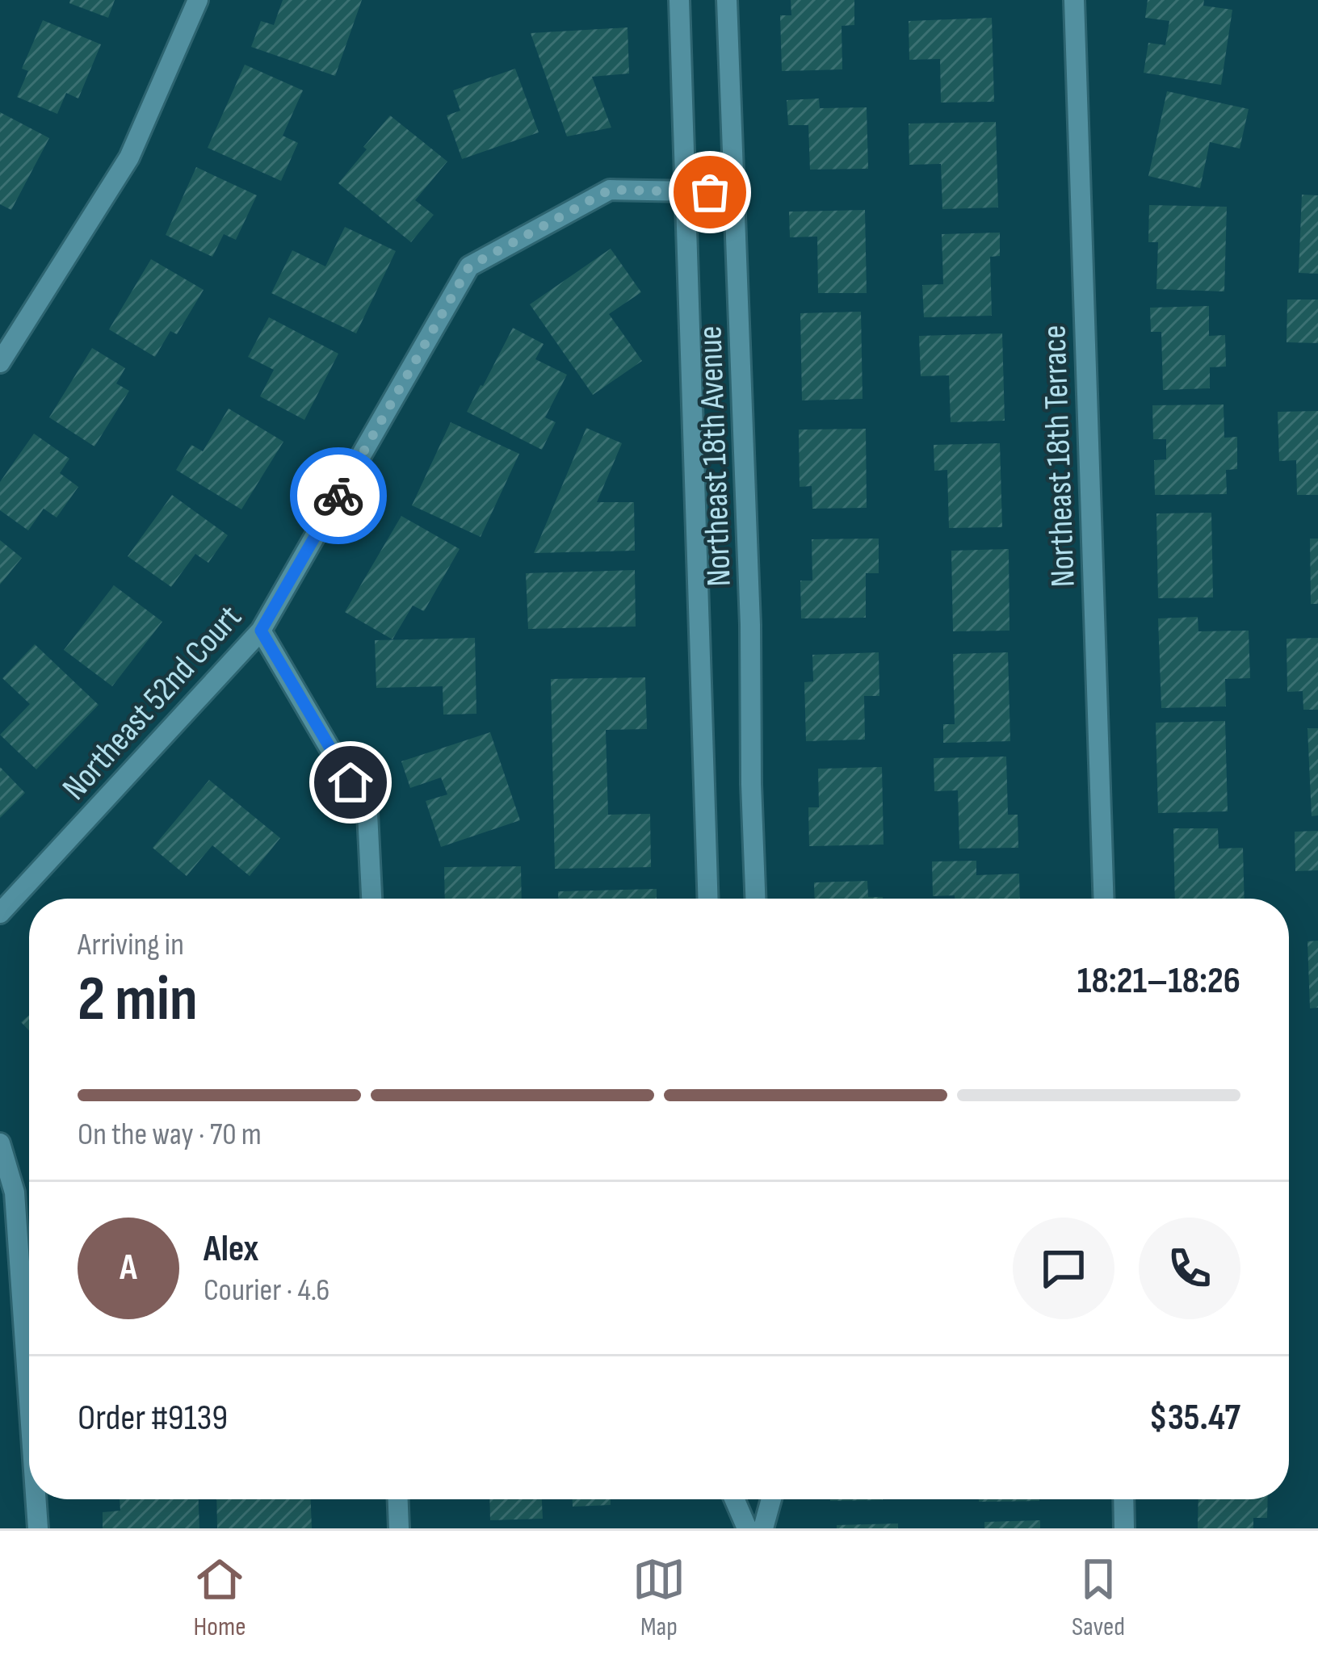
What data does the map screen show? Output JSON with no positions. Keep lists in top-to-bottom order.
{
  "streets": {
    "street": ["Northeast 18th Avenue", "Northeast 18th Terrace", "Northeast 52nd Court"]
  },
  "crossings": [
    ["Northeast 18th Avenue", "Northeast 52nd Court"]
  ],
  "page": {
    "heading": ["2 min", "Arriving in", "18:21–18:26"],
    "panel": [
      "Alex",
      "Courier · 4.6",
      "Order #9139",
      "$35.47"
    ],
    "bar": "On the way · 70 m",
    "round": "A",
    "tabs": ["Home", "Map", "Saved"]
  }
}
